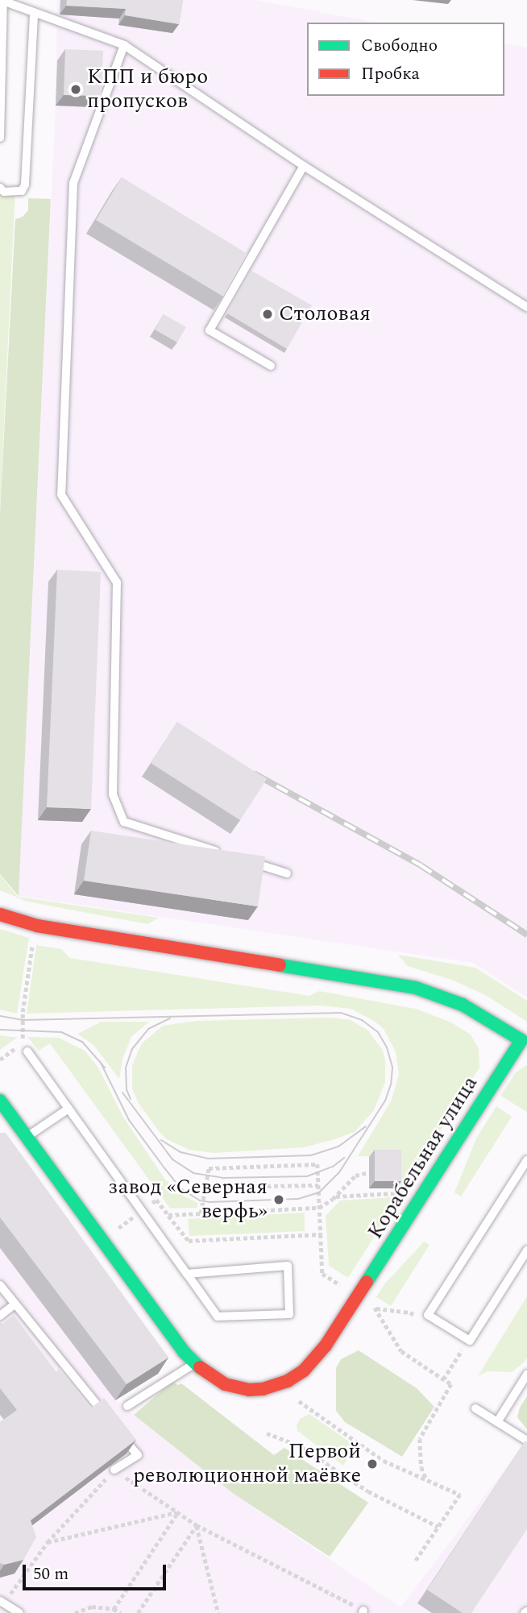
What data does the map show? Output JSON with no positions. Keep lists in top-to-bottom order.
{
  "streets": {
    "street": ["Корабельная улица"]
  },
  "places": [
    "КПП и бюро пропусков",
    "Столовая",
    "завод «Северная верфь»",
    "Первой революционной маёвке"
  ],
  "legend": ["Свободно", "Пробка"],
  "scale_bar": "50 m"
}
